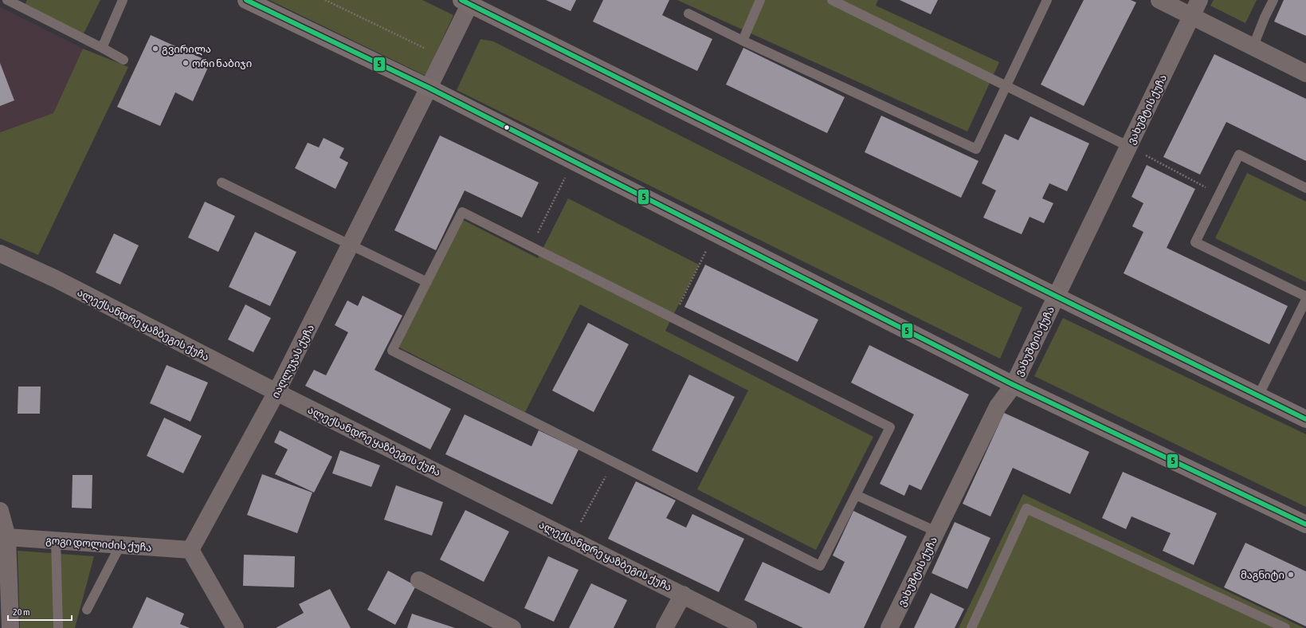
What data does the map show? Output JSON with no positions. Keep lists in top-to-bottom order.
{
  "streets": {
    "street": [
      "ვახუშტის ქუჩა",
      "ალექსანდრე ყაზბეგის ქუჩა",
      "იაღლუჯას ქუჩა",
      "გოგი დოლიძის ქუჩა"
    ]
  },
  "crossings": [
    ["ალექსანდრე ყაზბეგის ქუჩა", "იაღლუჯას ქუჩა"],
    ["იაღლუჯას ქუჩა", "გოგი დოლიძის ქუჩა"]
  ],
  "places": ["გვირილა", "ორი ნაბიჯი", "მაგნიტი"],
  "lines": ["transit line 5"],
  "scale_bar": "20 m"
}
